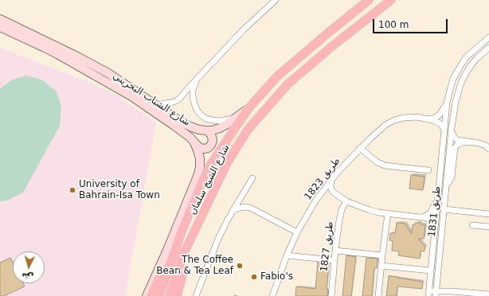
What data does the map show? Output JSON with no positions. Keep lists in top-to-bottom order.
{
  "streets": {
    "main road": ["شارع الشيخ سلمان"],
    "street": [
      "شارع الشباب البحريني",
      "طريق 1823",
      "طريق 1831",
      "طريق 1827"
    ]
  },
  "crossings": [
    ["شارع الشباب البحريني", "شارع الشيخ سلمان"],
    ["طريق 1823", "طريق 1831"],
    ["طريق 1823", "طريق 1827"],
    ["طريق 1831", "طريق 1827"]
  ],
  "places": ["University of Bahrain-Isa Town", "The Coffee Bean & Tea Leaf", "Fabio's"],
  "scale_bar": "100 m",
  "north": "bottom"
}
